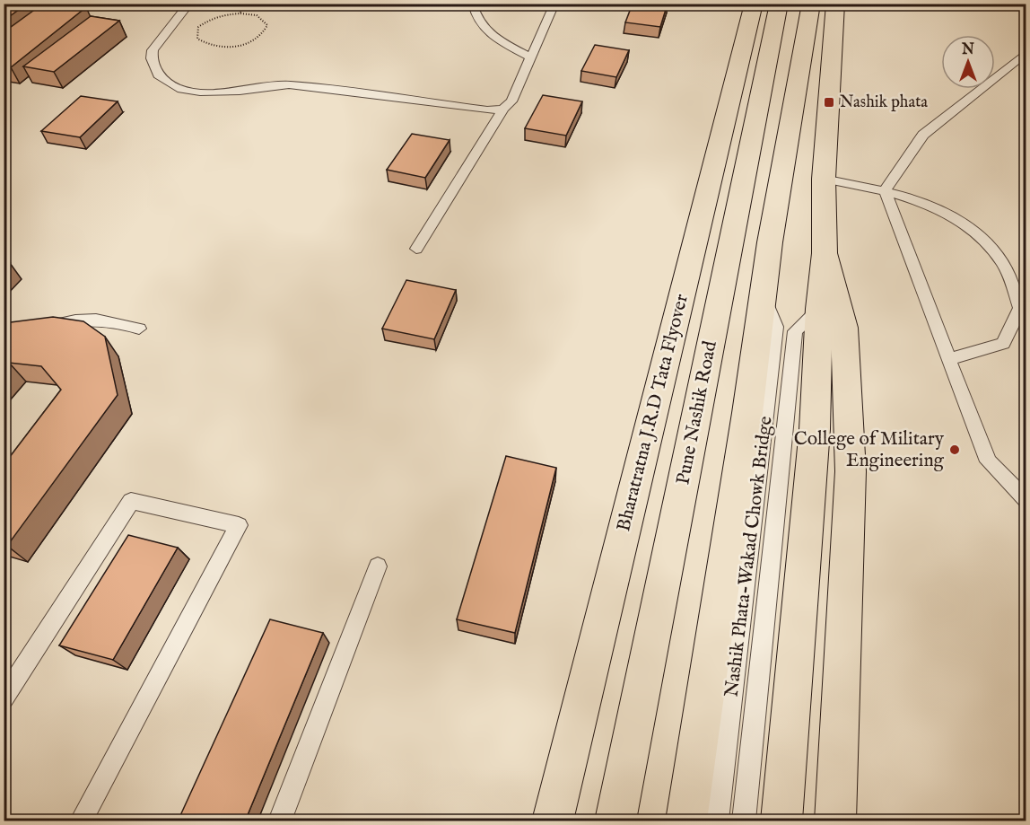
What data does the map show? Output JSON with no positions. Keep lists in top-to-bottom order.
{
  "streets": {
    "main road": ["Bharatratna J.R.D Tata Flyover", "Pune Nashik Road"],
    "lane": ["Nashik Phata-Wakad Chowk Bridge"]
  },
  "places": {
    "transit": ["Nashik phata"],
    "other": ["College of Military Engineering"]
  },
  "north": "top"
}
